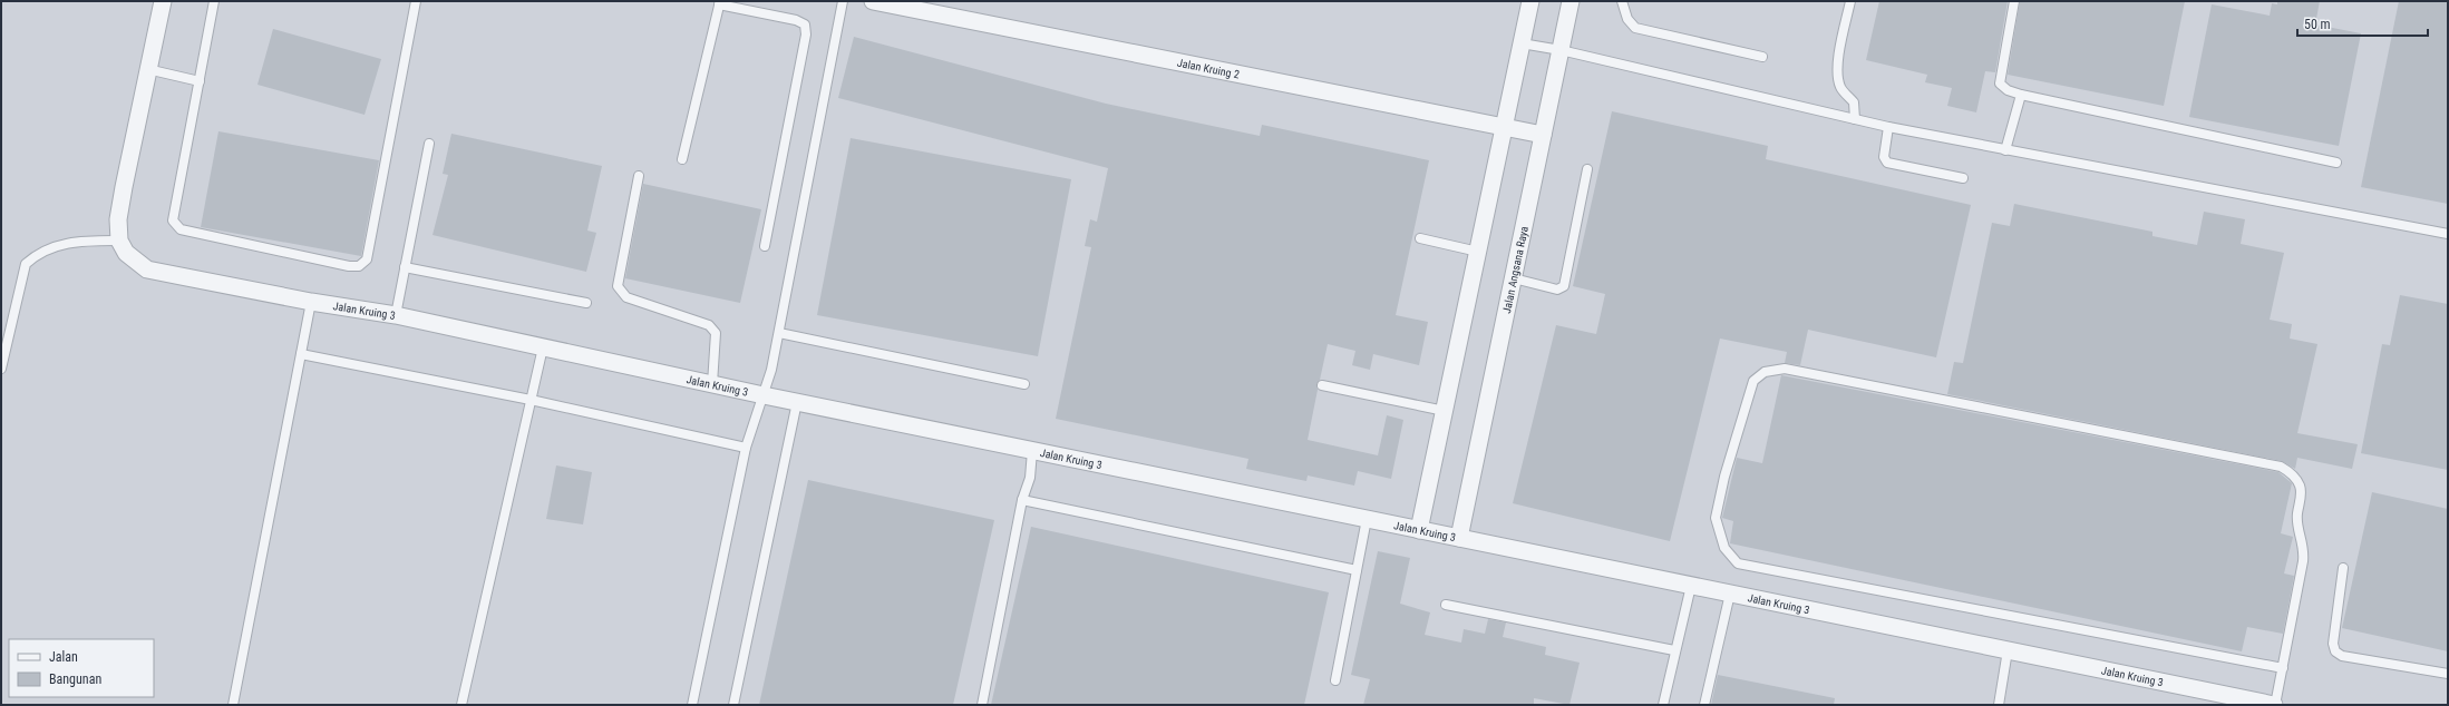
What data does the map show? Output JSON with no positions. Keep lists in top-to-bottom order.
{
  "streets": {
    "street": ["Jalan Kruing 2", "Jalan Angsana Raya", "Jalan Kruing 3"]
  },
  "crossings": [
    ["Jalan Kruing 2", "Jalan Angsana Raya"],
    ["Jalan Angsana Raya", "Jalan Kruing 3"]
  ],
  "legend": ["Jalan", "Bangunan"],
  "scale_bar": "50 m"
}
